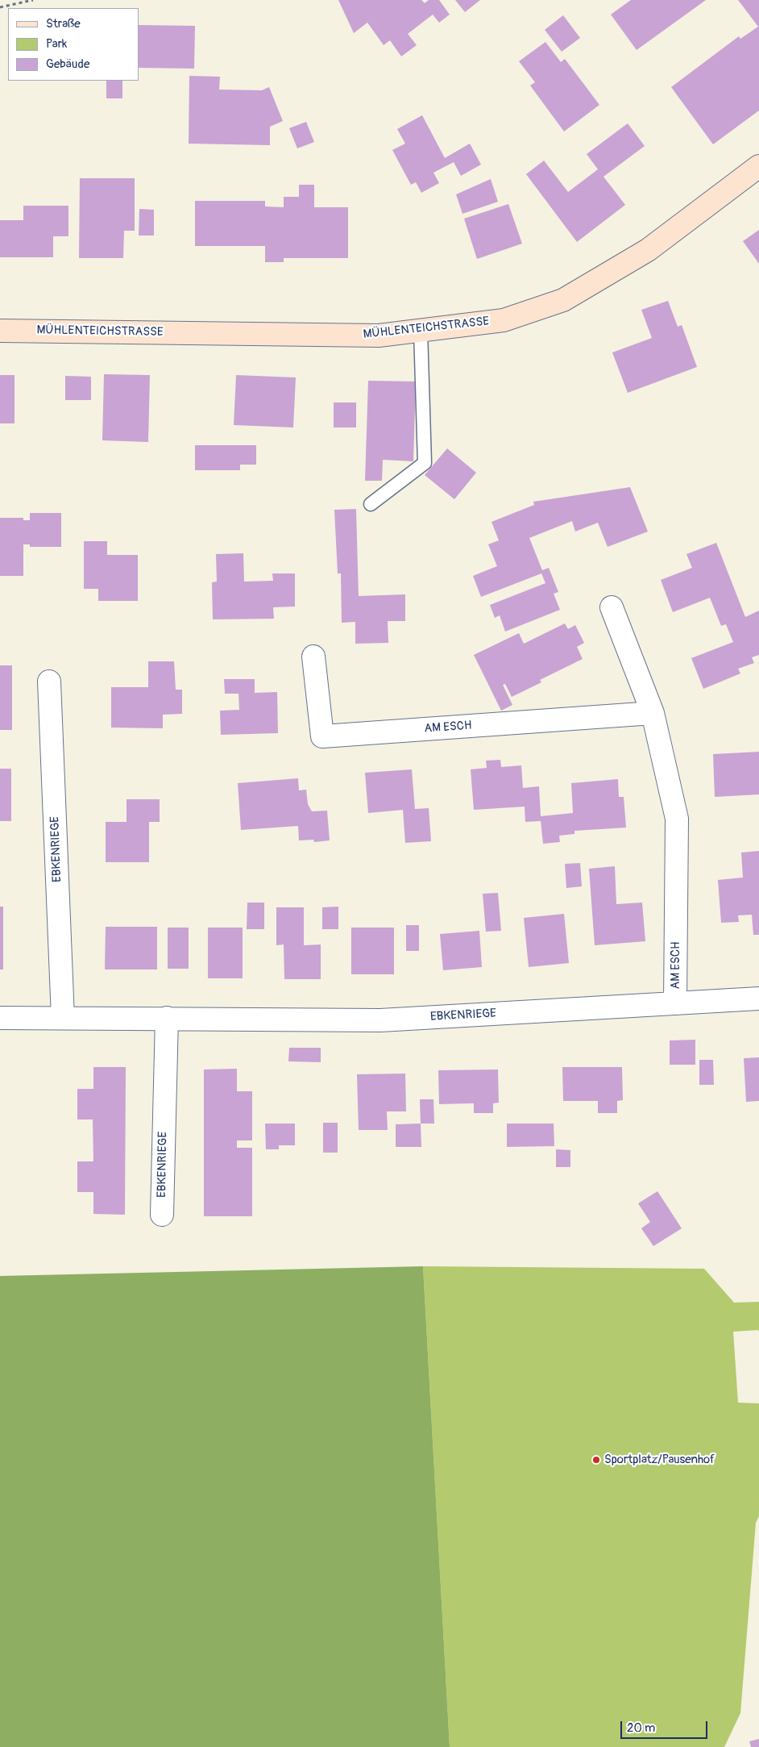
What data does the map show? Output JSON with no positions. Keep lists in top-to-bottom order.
{
  "streets": {
    "street": ["MÜHLENTEICHSTRASSE", "AM ESCH", "EBKENRIEGE"]
  },
  "crossings": [
    ["AM ESCH", "EBKENRIEGE"]
  ],
  "places": ["Sportplatz/Pausenhof"],
  "legend": ["Straße", "Park", "Gebäude"],
  "scale_bar": "20 m"
}
